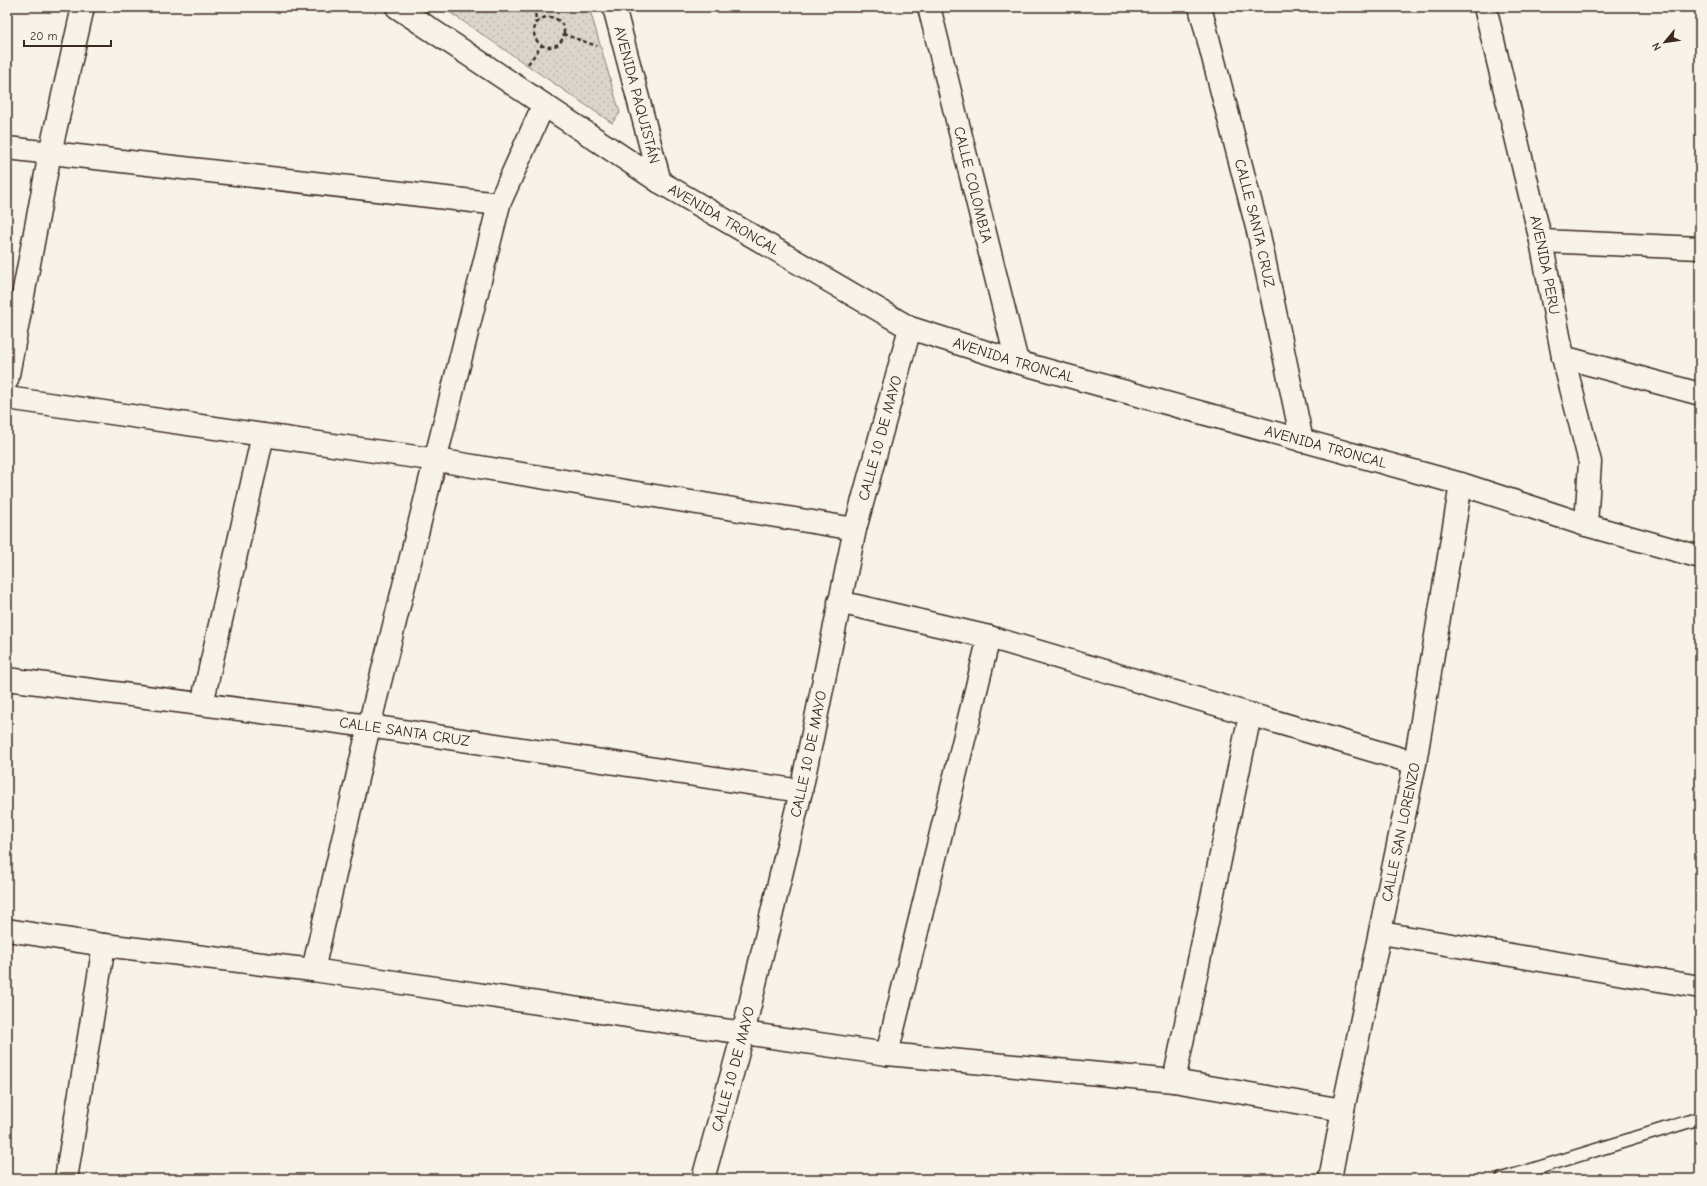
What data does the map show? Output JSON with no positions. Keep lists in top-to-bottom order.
{
  "streets": {
    "street": [
      "AVENIDA PAQUISTÁN",
      "CALLE COLOMBIA",
      "AVENIDA TRONCAL",
      "CALLE SANTA CRUZ",
      "AVENIDA PERU",
      "CALLE 10 DE MAYO",
      "CALLE SAN LORENZO"
    ]
  },
  "crossings": [
    ["AVENIDA PAQUISTÁN", "AVENIDA TRONCAL"],
    ["CALLE COLOMBIA", "AVENIDA TRONCAL"],
    ["AVENIDA TRONCAL", "CALLE SANTA CRUZ"],
    ["AVENIDA TRONCAL", "AVENIDA PERU"],
    ["AVENIDA TRONCAL", "CALLE 10 DE MAYO"],
    ["AVENIDA TRONCAL", "CALLE SAN LORENZO"],
    ["CALLE SANTA CRUZ", "CALLE 10 DE MAYO"]
  ],
  "scale_bar": "20 m",
  "north": "bottom left"
}
